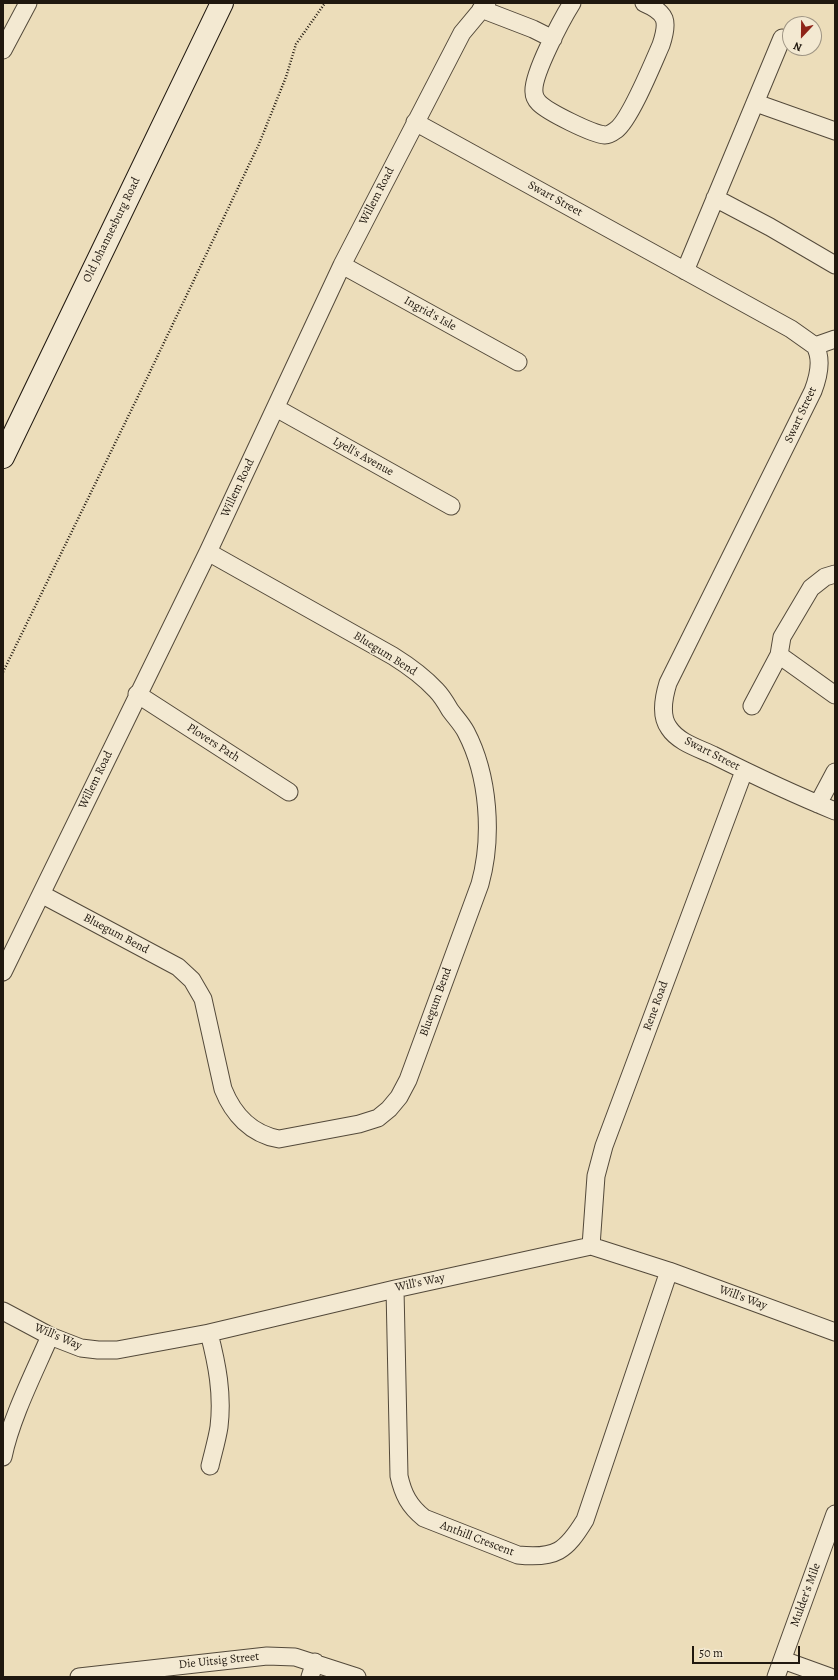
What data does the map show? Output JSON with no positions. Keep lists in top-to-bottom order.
{
  "streets": {
    "main road": ["Old Johannesburg Road"],
    "street": [
      "Willem Road",
      "Swart Street",
      "Ingrid's Isle",
      "Lyell's Avenue",
      "Bluegum Bend",
      "Plovers Path",
      "Rene Road",
      "Will's Way",
      "Anthill Crescent",
      "Mulder's Mile",
      "Die Uitsig Street"
    ]
  },
  "crossings": [
    ["Willem Road", "Swart Street"],
    ["Willem Road", "Ingrid's Isle"],
    ["Willem Road", "Lyell's Avenue"],
    ["Willem Road", "Bluegum Bend"],
    ["Willem Road", "Plovers Path"],
    ["Swart Street", "Rene Road"],
    ["Rene Road", "Will's Way"],
    ["Will's Way", "Anthill Crescent"]
  ],
  "scale_bar": "50 m",
  "north": "bottom"
}
